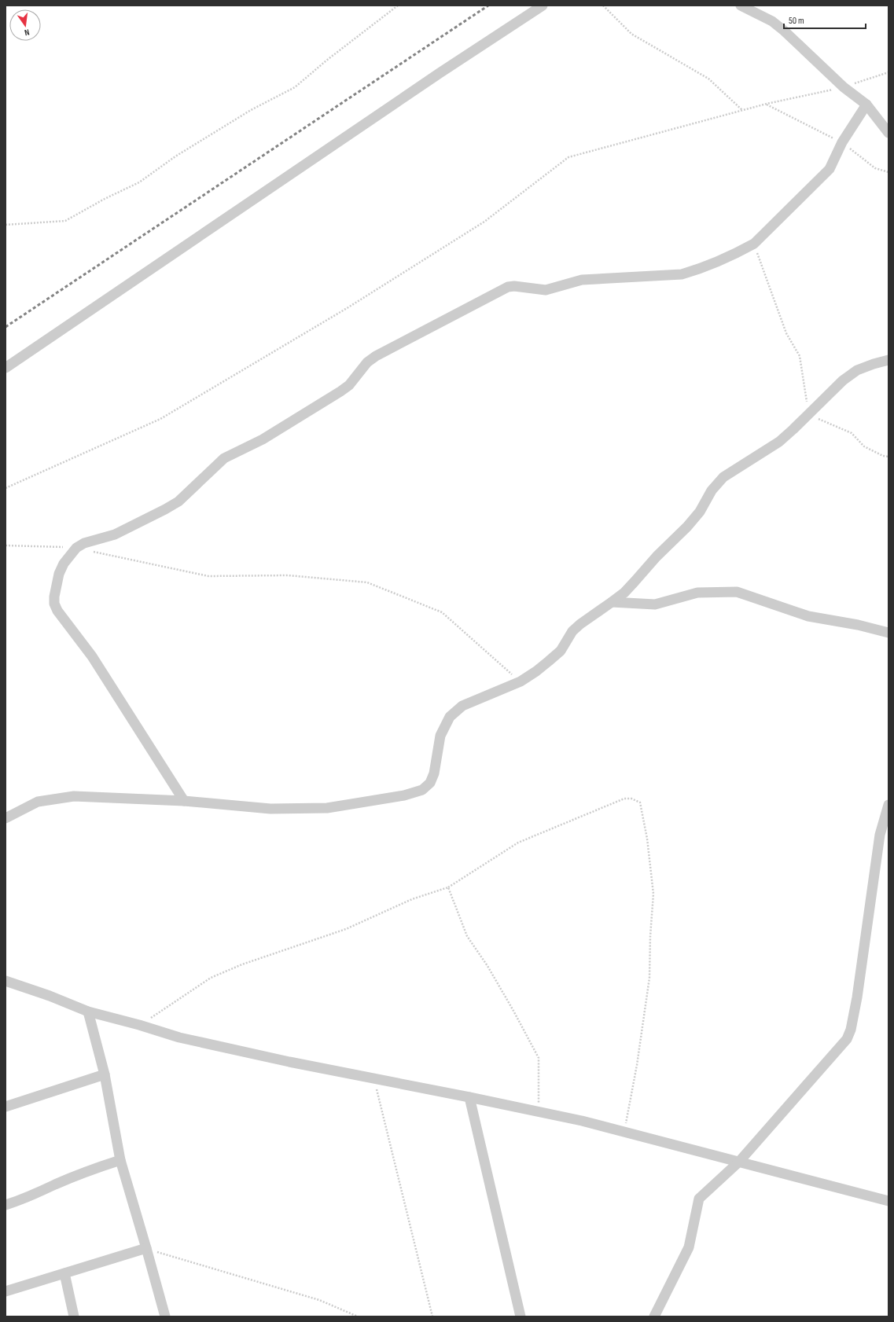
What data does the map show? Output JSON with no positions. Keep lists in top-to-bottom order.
{
  "scale_bar": "50 m",
  "north": "bottom"
}
